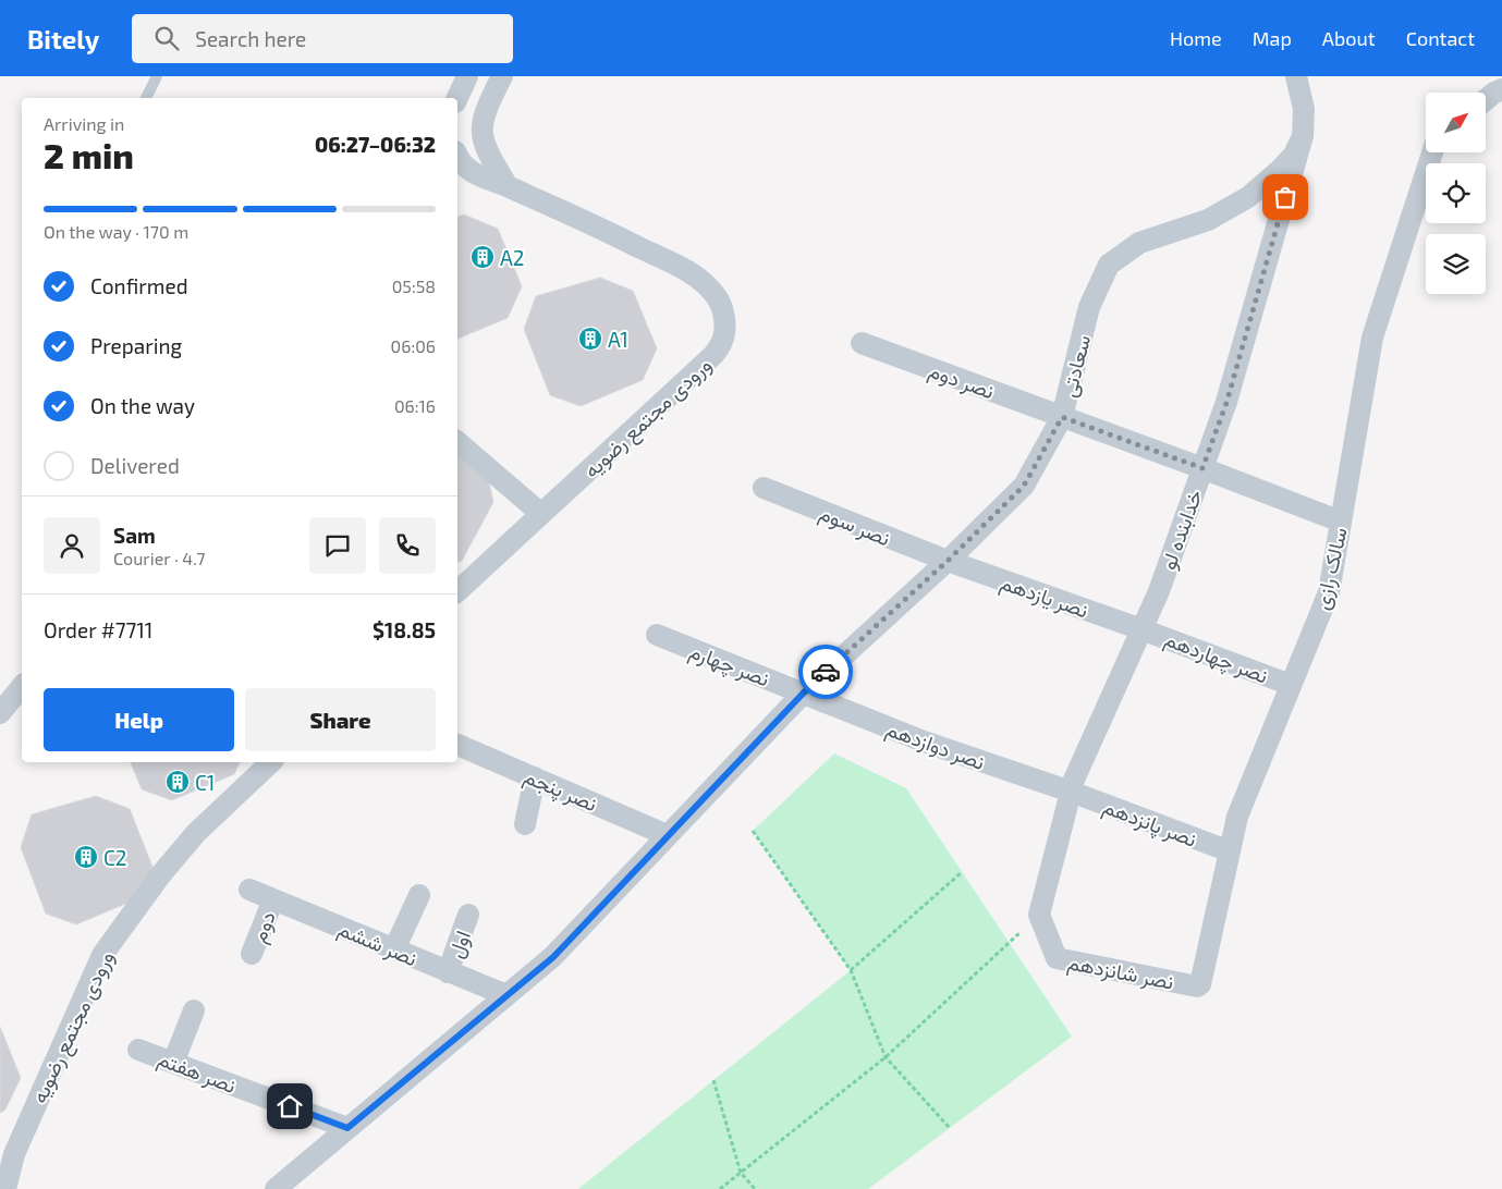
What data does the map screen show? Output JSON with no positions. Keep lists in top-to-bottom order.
{
  "streets": {
    "street": [
      "سعادتی",
      "نصر دوم",
      "ورودی مجتمع رضویه",
      "نصر سوم",
      "خدابنده لو",
      "سالک رازی",
      "نصر یازدهم",
      "نصر چهاردهم",
      "نصر چهارم",
      "نصر دوازدهم",
      "نصر پنجم",
      "نصر پانزدهم",
      "دوم",
      "نصر ششم",
      "اول",
      "نصر شانزدهم",
      "نصر هفتم"
    ]
  },
  "crossings": [
    ["سعادتی", "نصر دوم"],
    ["سعادتی", "نصر سوم"],
    ["سعادتی", "خدابنده لو"],
    ["سعادتی", "نصر یازدهم"],
    ["سعادتی", "نصر چهارم"],
    ["سعادتی", "نصر دوازدهم"],
    ["سعادتی", "نصر پنجم"],
    ["سعادتی", "نصر ششم"],
    ["سعادتی", "نصر هفتم"],
    ["نصر دوم", "خدابنده لو"],
    ["نصر دوم", "سالک رازی"],
    ["نصر سوم", "نصر یازدهم"],
    ["خدابنده لو", "نصر یازدهم"],
    ["خدابنده لو", "نصر چهاردهم"],
    ["خدابنده لو", "نصر دوازدهم"],
    ["خدابنده لو", "نصر پانزدهم"],
    ["خدابنده لو", "نصر شانزدهم"],
    ["سالک رازی", "نصر چهاردهم"],
    ["سالک رازی", "نصر پانزدهم"],
    ["سالک رازی", "نصر شانزدهم"],
    ["نصر یازدهم", "نصر چهاردهم"],
    ["نصر چهارم", "نصر دوازدهم"],
    ["نصر دوازدهم", "نصر پانزدهم"],
    ["دوم", "نصر ششم"],
    ["نصر ششم", "اول"]
  ],
  "places": {
    "building": [
      "A2",
      "A1",
      "C1",
      "C2"
    ]
  },
  "north": "top right",
  "page": {
    "header": "Bitely",
    "search": "Search here",
    "nav": [
      "Home",
      "Map",
      "About",
      "Contact"
    ],
    "heading": ["2 min", "Arriving in", "06:27–06:32"],
    "panel": [
      "Sam",
      "Courier · 4.7",
      "Order #7711",
      "$18.85"
    ],
    "bar": "On the way · 170 m",
    "list": [
      ["Confirmed", "05:58"],
      ["Preparing", "06:06"],
      ["On the way", "06:16"],
      "Delivered"
    ],
    "buttons": ["Help", "Share"]
  }
}
